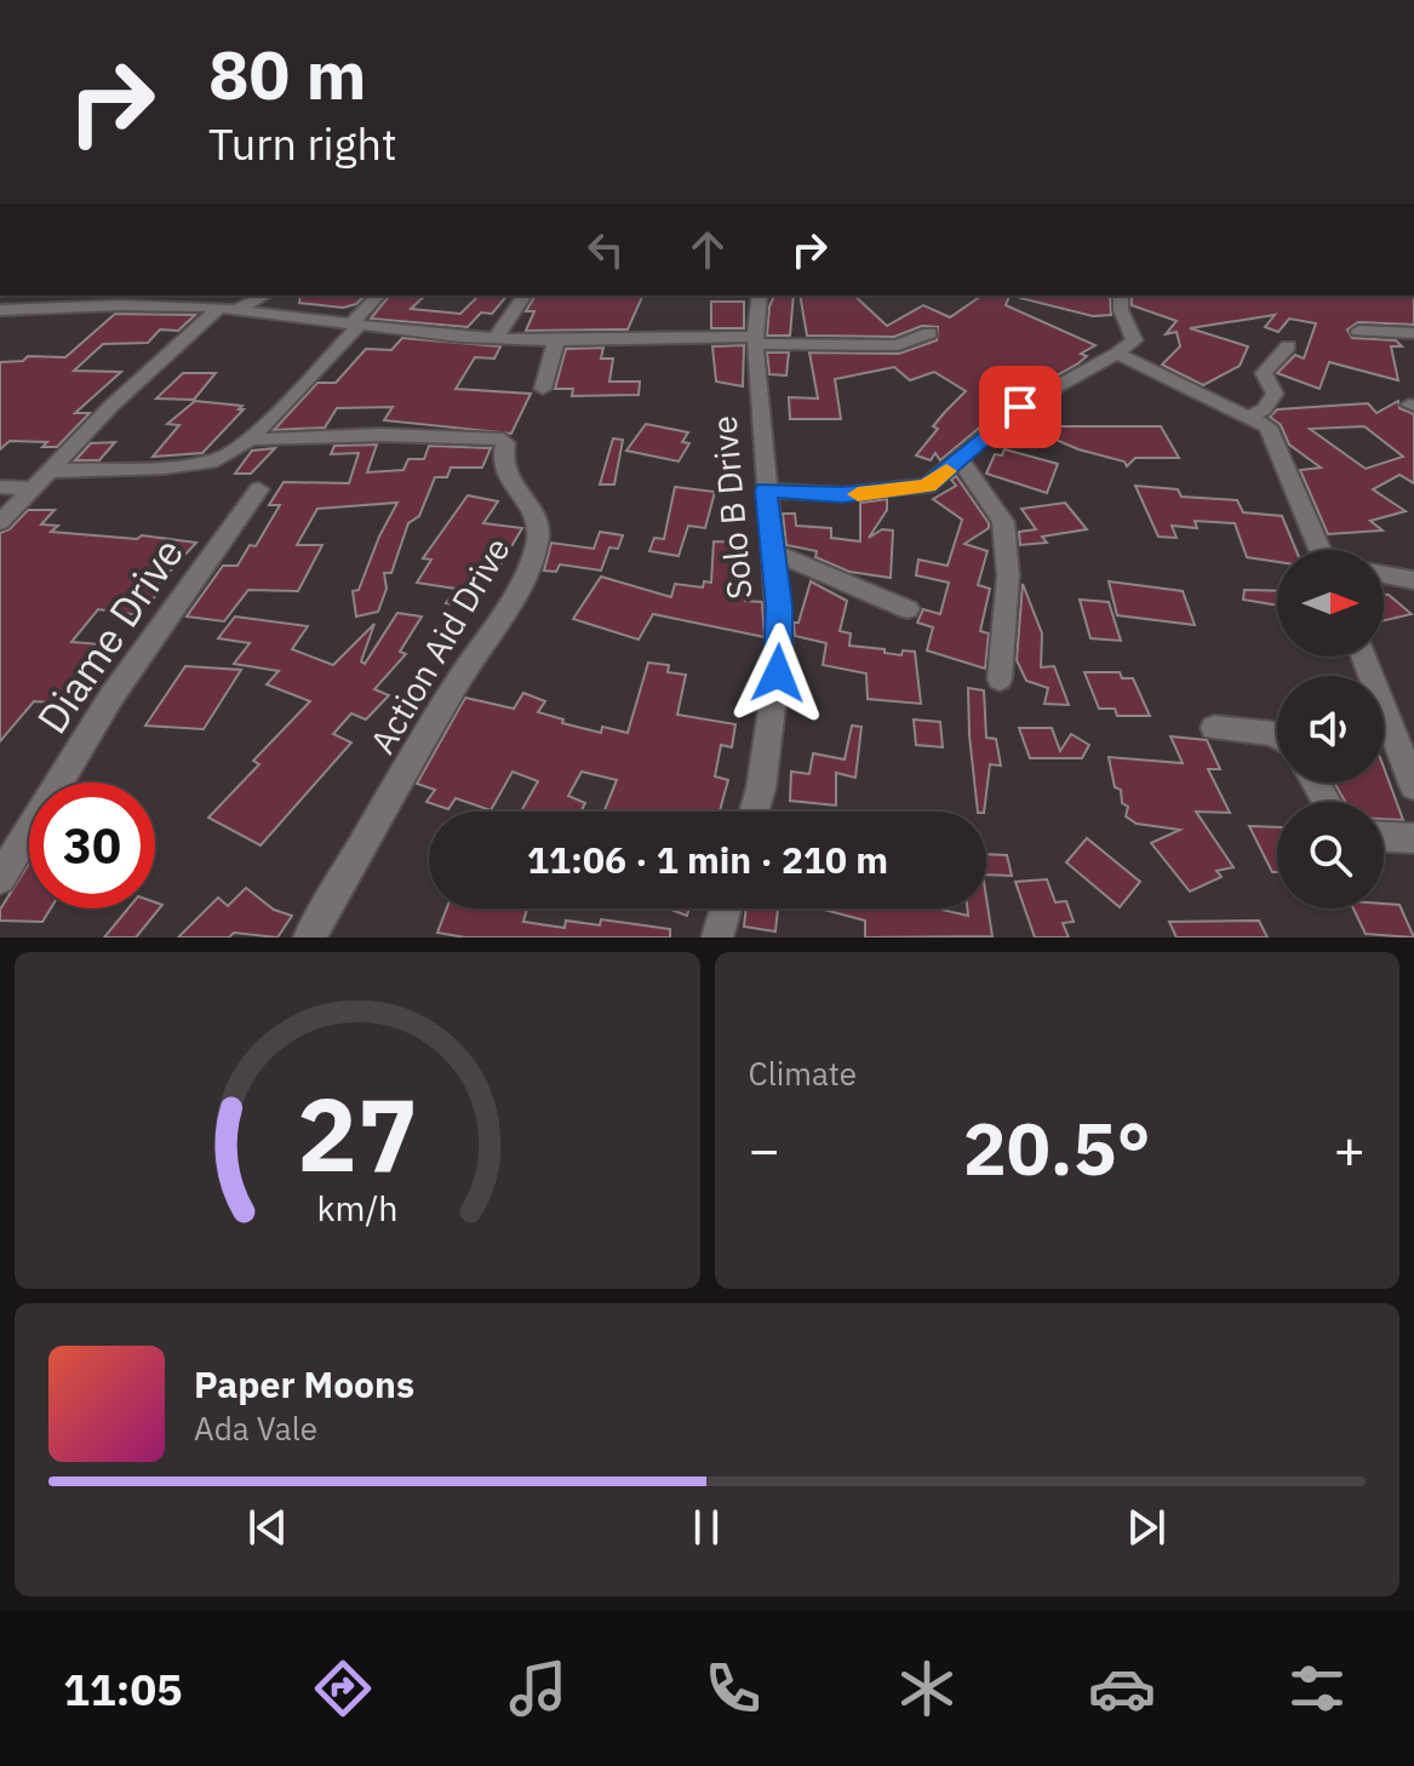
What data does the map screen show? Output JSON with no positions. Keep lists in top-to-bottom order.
{
  "streets": {
    "street": ["Solo B Drive", "Diame Drive", "Action Aid Drive"]
  },
  "north": "right",
  "page": {
    "turn": ["80 m", "Turn right"],
    "limit": "30",
    "trip": "11:06 · 1 min · 210 m",
    "tile": "Climate",
    "heat": ["−", "20.5°", "+"],
    "song": ["Paper Moons", "Ada Vale"],
    "tabs": "11:05",
    "gauge": ["27", "km/h"]
  }
}
